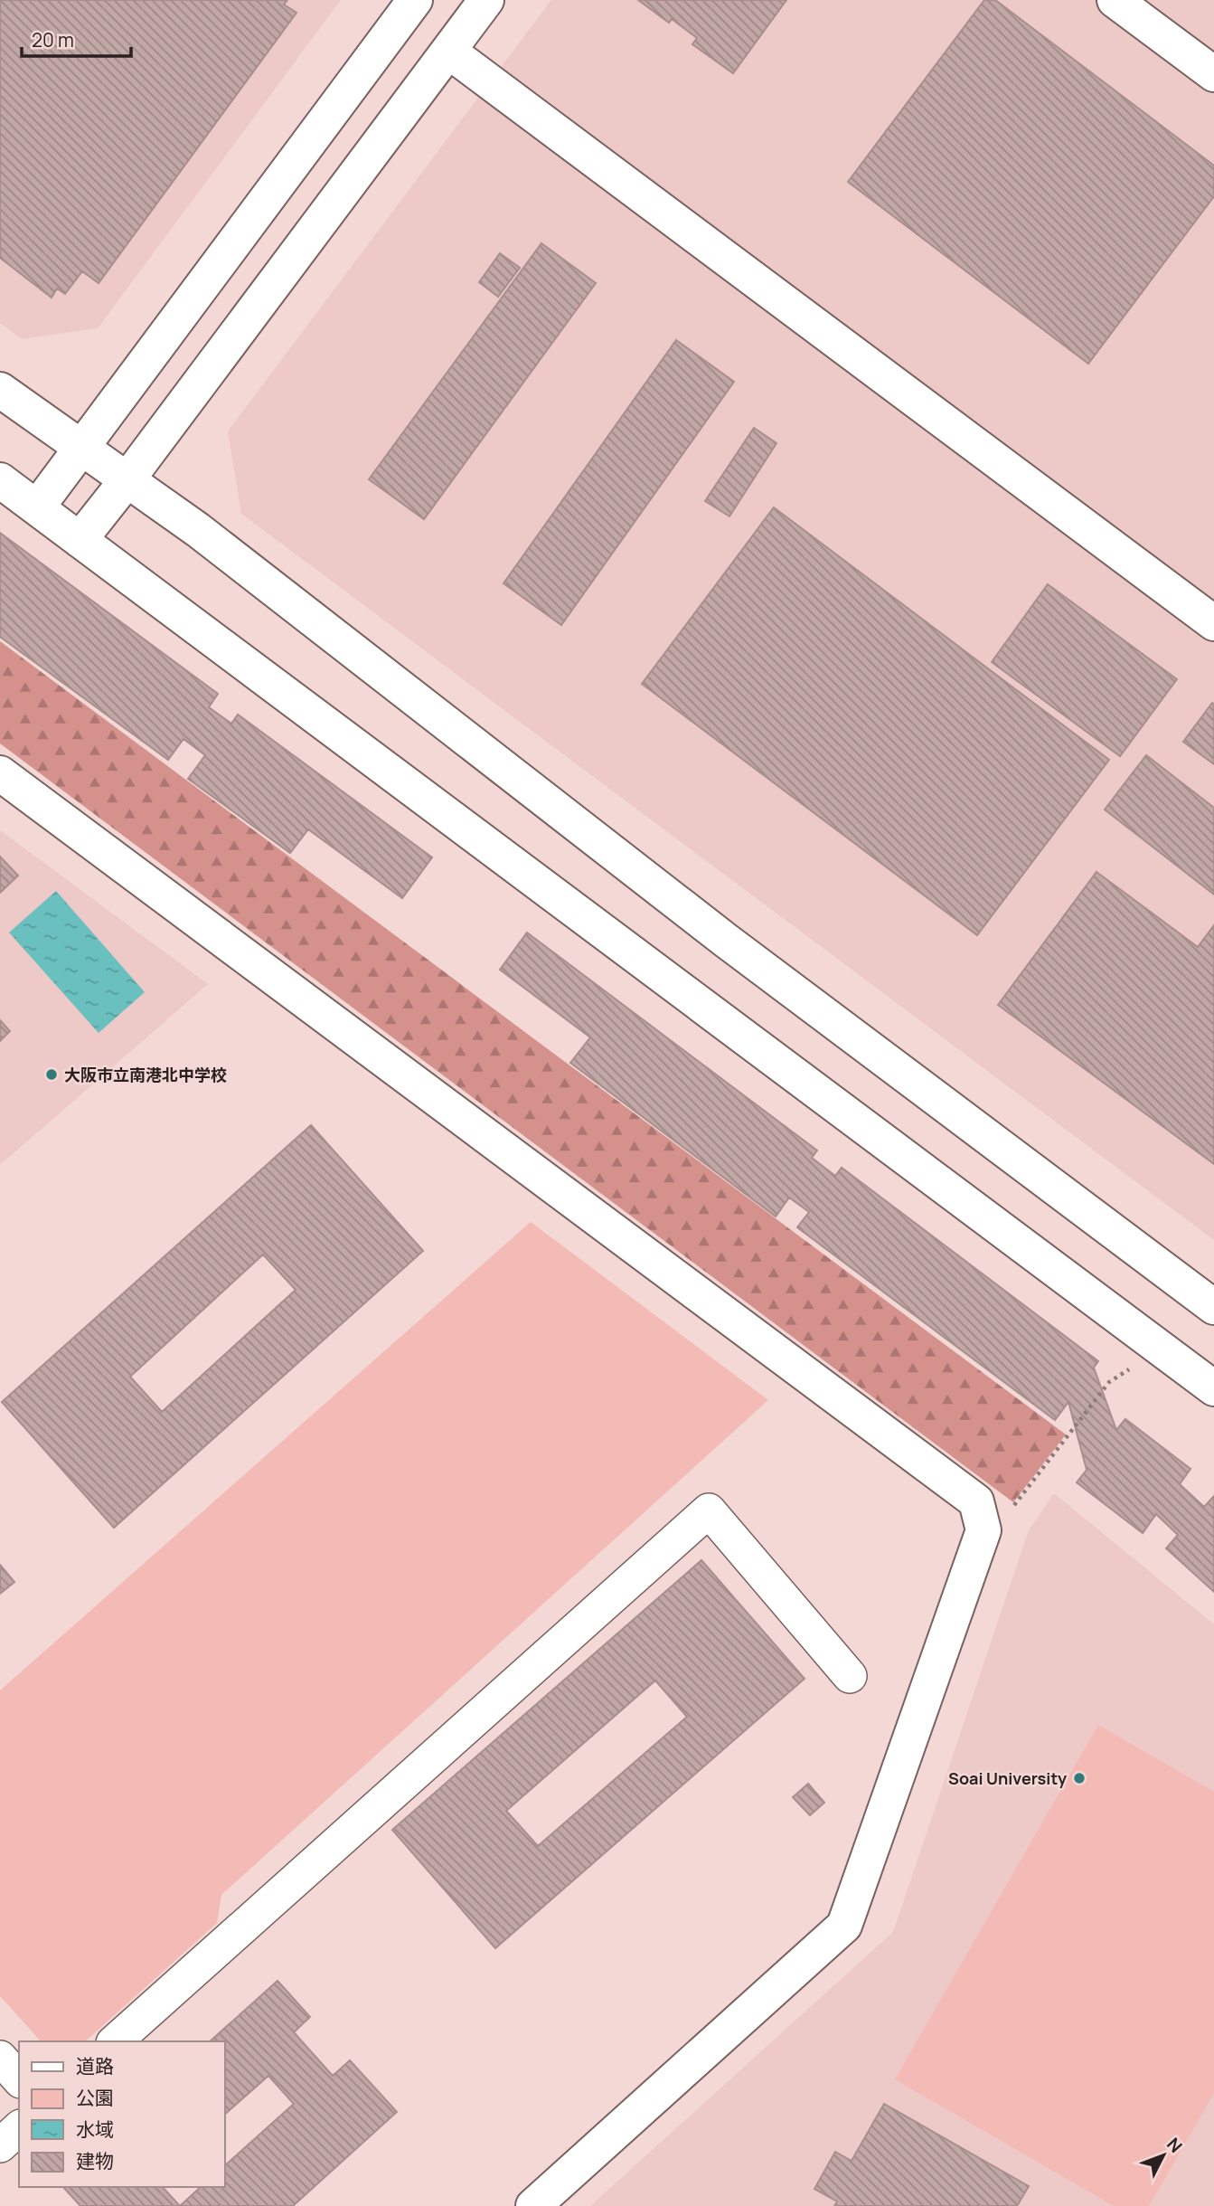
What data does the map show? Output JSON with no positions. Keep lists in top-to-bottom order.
{
  "places": ["大阪市立南港北中学校", "Soai University"],
  "legend": [
    "道路",
    "公園",
    "水域",
    "建物"
  ],
  "scale_bar": "20 m",
  "north": "top right"
}
